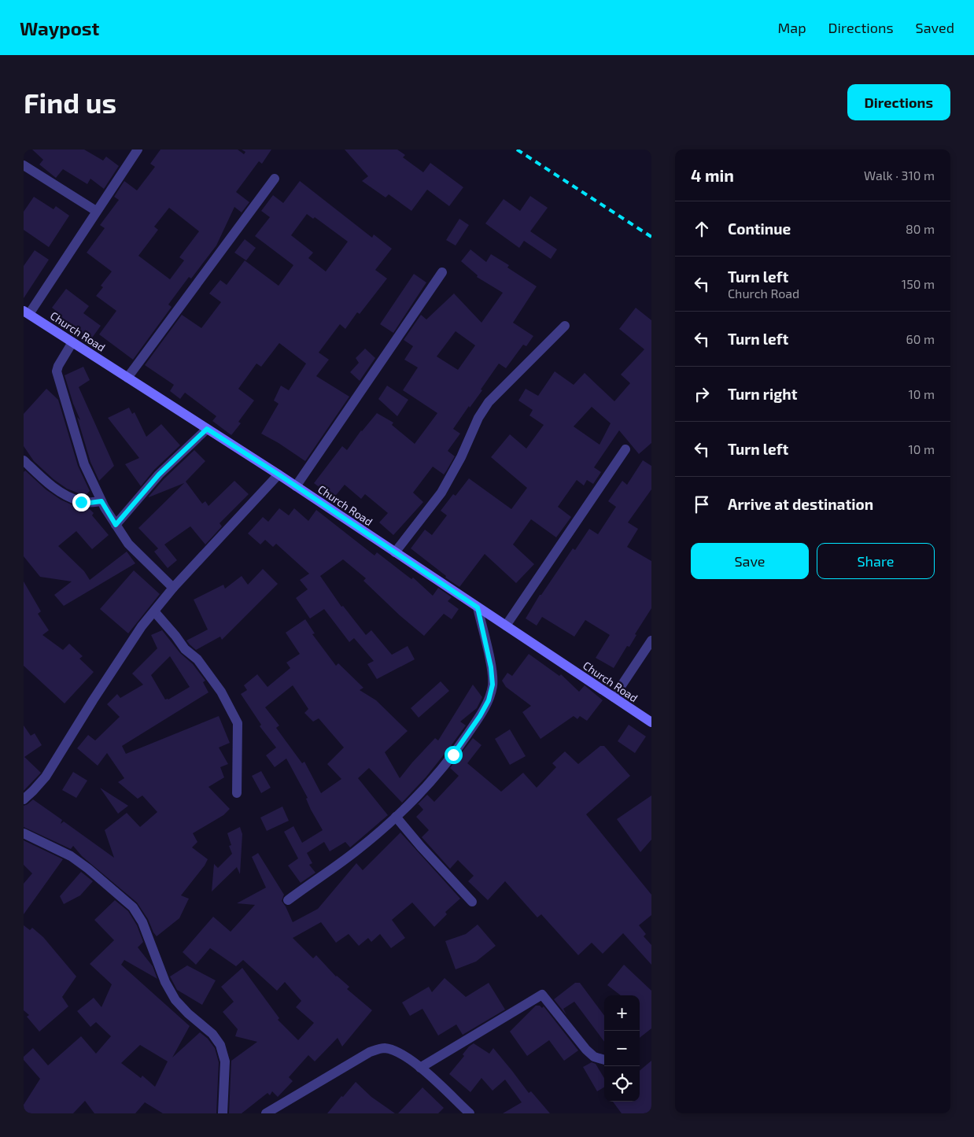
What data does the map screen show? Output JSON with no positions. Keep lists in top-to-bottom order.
{
  "streets": {
    "street": ["Church Road"]
  },
  "page": {
    "header": "Waypost",
    "nav": ["Map", "Directions", "Saved"],
    "buttons": [
      "Directions",
      ["Save", "Share"]
    ],
    "title": "Find us",
    "heading": ["4 min", "Walk · 310 m"],
    "list": [
      ["Continue", "80 m"],
      ["Turn left", "Church Road", "150 m"],
      ["Turn left", "60 m"],
      ["Turn right", "10 m"],
      ["Turn left", "10 m"],
      "Arrive at destination"
    ],
    "map_buttons": ["+", "−"]
  }
}
